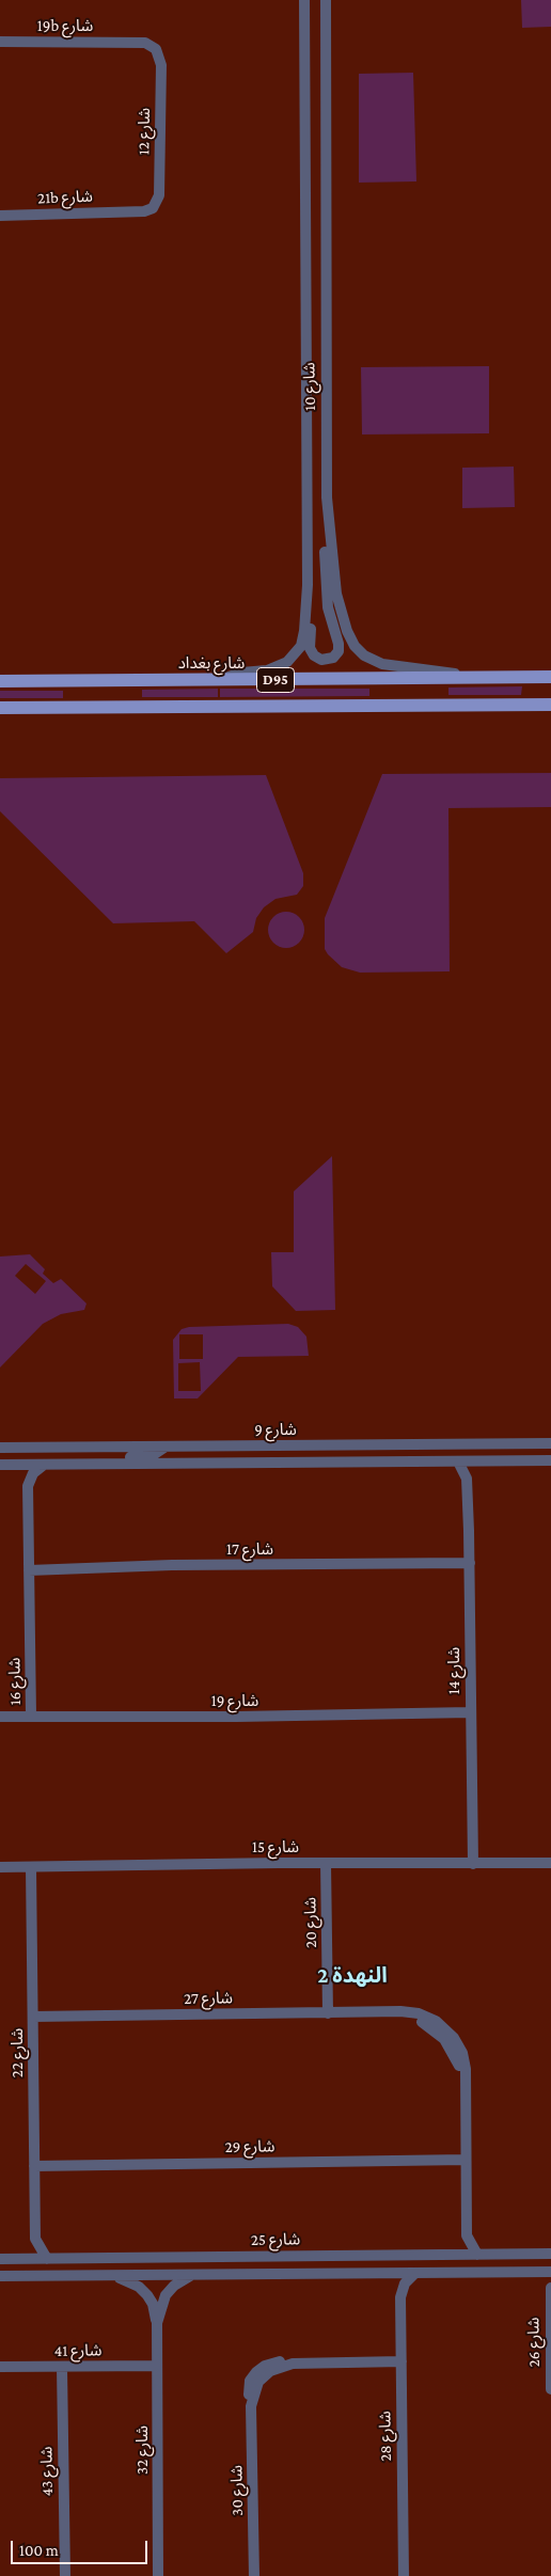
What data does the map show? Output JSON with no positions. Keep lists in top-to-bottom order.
{
  "streets": {
    "main road": ["شارع بغداد", "D95"],
    "street": [
      "19b شارع",
      "شارع 12",
      "21b شارع",
      "شارع 10",
      "شارع 9",
      "شارع 17",
      "شارع 14",
      "شارع 16",
      "شارع 19",
      "شارع 15",
      "شارع 20",
      "شارع 27",
      "شارع 22",
      "شارع 29",
      "شارع 25",
      "شارع 26",
      "شارع 41",
      "شارع 28",
      "شارع 32",
      "شارع 43",
      "شارع 30"
    ]
  },
  "crossings": [
    ["19b شارع", "شارع 12"],
    ["شارع 12", "21b شارع"],
    ["شارع 10", "شارع بغداد"],
    ["شارع 9", "شارع 14"],
    ["شارع 9", "شارع 16"],
    ["شارع 17", "شارع 14"],
    ["شارع 17", "شارع 16"],
    ["شارع 14", "شارع 19"],
    ["شارع 14", "شارع 15"],
    ["شارع 16", "شارع 19"],
    ["شارع 15", "شارع 20"],
    ["شارع 15", "شارع 22"],
    ["شارع 20", "شارع 27"],
    ["شارع 27", "شارع 22"],
    ["شارع 27", "شارع 29"],
    ["شارع 27", "شارع 25"],
    ["شارع 22", "شارع 29"],
    ["شارع 22", "شارع 25"],
    ["شارع 41", "شارع 32"],
    ["شارع 41", "شارع 43"],
    ["شارع 28", "شارع 30"]
  ],
  "districts": ["النهدة 2"],
  "scale_bar": "100 m"
}
